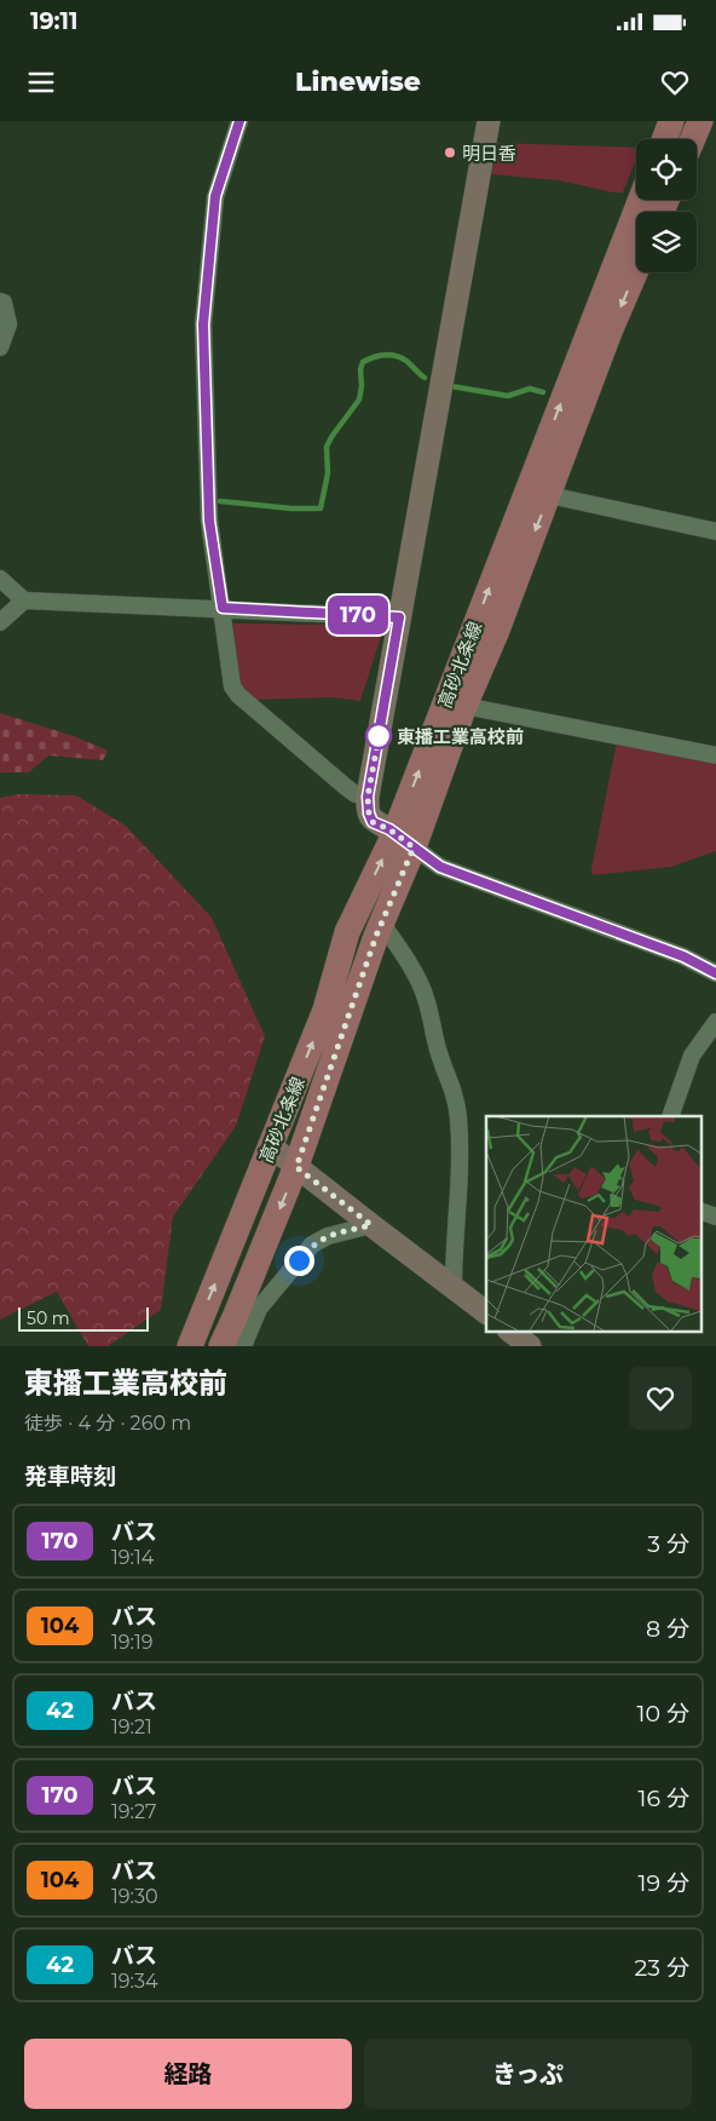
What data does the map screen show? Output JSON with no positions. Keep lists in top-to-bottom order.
{
  "streets": {
    "main road": ["高砂北条線"]
  },
  "places": ["明日香", "東播工業高校前"],
  "lines": ["bus line 170"],
  "scale_bar": "50 m",
  "page": {
    "status": "19:11",
    "header": "Linewise",
    "on_map": "170",
    "scale": "50 m",
    "heading": [
      ["東播工業高校前", "徒歩 · 4 分 · 260 m"],
      "発車時刻"
    ],
    "list": [
      {
        "mark": "170",
        "name": "バス",
        "note": "19:14",
        "value": "3 分"
      },
      {
        "mark": "104",
        "name": "バス",
        "note": "19:19",
        "value": "8 分"
      },
      {
        "mark": "42",
        "name": "バス",
        "note": "19:21",
        "value": "10 分"
      },
      {
        "mark": "170",
        "name": "バス",
        "note": "19:27",
        "value": "16 分"
      },
      {
        "mark": "104",
        "name": "バス",
        "note": "19:30",
        "value": "19 分"
      },
      {
        "mark": "42",
        "name": "バス",
        "note": "19:34",
        "value": "23 分"
      }
    ],
    "buttons": ["経路", "きっぷ"]
  }
}
